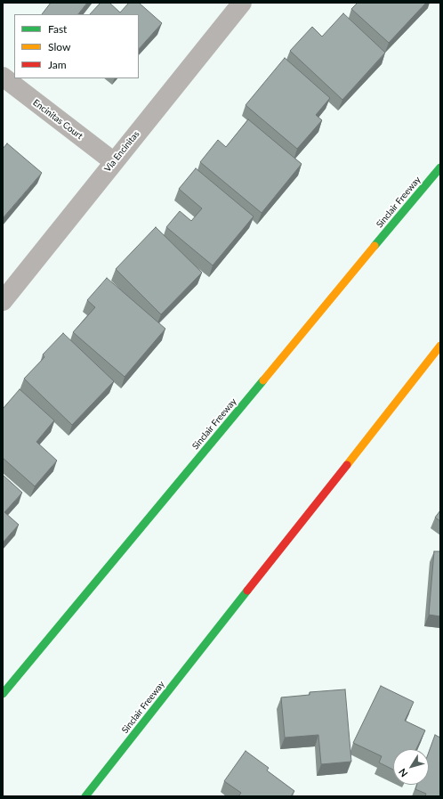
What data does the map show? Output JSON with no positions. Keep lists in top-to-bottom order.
{
  "streets": {
    "highway": ["Sinclair Freeway"],
    "street": ["Encinitas Court", "Via Encinitas"]
  },
  "crossings": [
    ["Encinitas Court", "Via Encinitas"]
  ],
  "legend": ["Fast", "Slow", "Jam"],
  "north": "bottom left"
}
